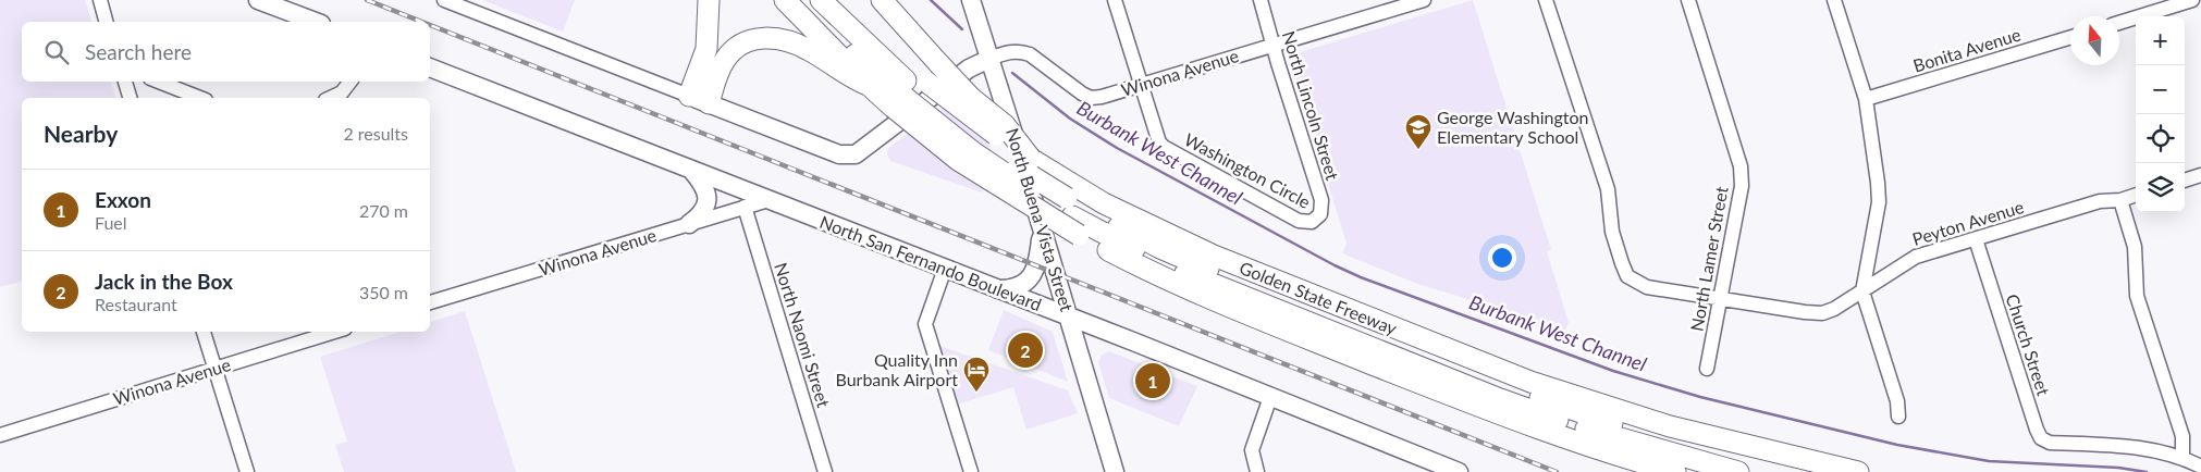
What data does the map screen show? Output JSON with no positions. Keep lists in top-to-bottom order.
{
  "streets": {
    "highway": ["Golden State Freeway"],
    "main road": ["Winona Avenue", "North Buena Vista Street", "North San Fernando Boulevard"],
    "street": [
      "Bonita Avenue",
      "North Lincoln Street",
      "Washington Circle",
      "Peyton Avenue",
      "North Lamer Street",
      "North Naomi Street",
      "Church Street"
    ]
  },
  "crossings": [
    ["Winona Avenue", "North Lincoln Street"],
    ["Winona Avenue", "Washington Circle"],
    ["Winona Avenue", "North Buena Vista Street"],
    ["Winona Avenue", "North San Fernando Boulevard"],
    ["Winona Avenue", "North Naomi Street"],
    ["North Lincoln Street", "Washington Circle"],
    ["North Buena Vista Street", "North San Fernando Boulevard"],
    ["Peyton Avenue", "North Lamer Street"],
    ["Peyton Avenue", "Church Street"]
  ],
  "water": ["Burbank West Channel"],
  "places": {
    "school or university": ["George Washington Elementary School"],
    "hotel": ["Quality Inn Burbank Airport"]
  },
  "north": "top",
  "page": {
    "map_buttons": ["+", "−"],
    "search": "Search here",
    "heading": ["Nearby", "2 results"],
    "list": [
      {
        "mark": "1",
        "name": "Exxon",
        "note": "Fuel",
        "value": "270 m"
      },
      {
        "mark": "2",
        "name": "Jack in the Box",
        "note": "Restaurant",
        "value": "350 m"
      }
    ],
    "pins": ["2", "1"]
  }
}
